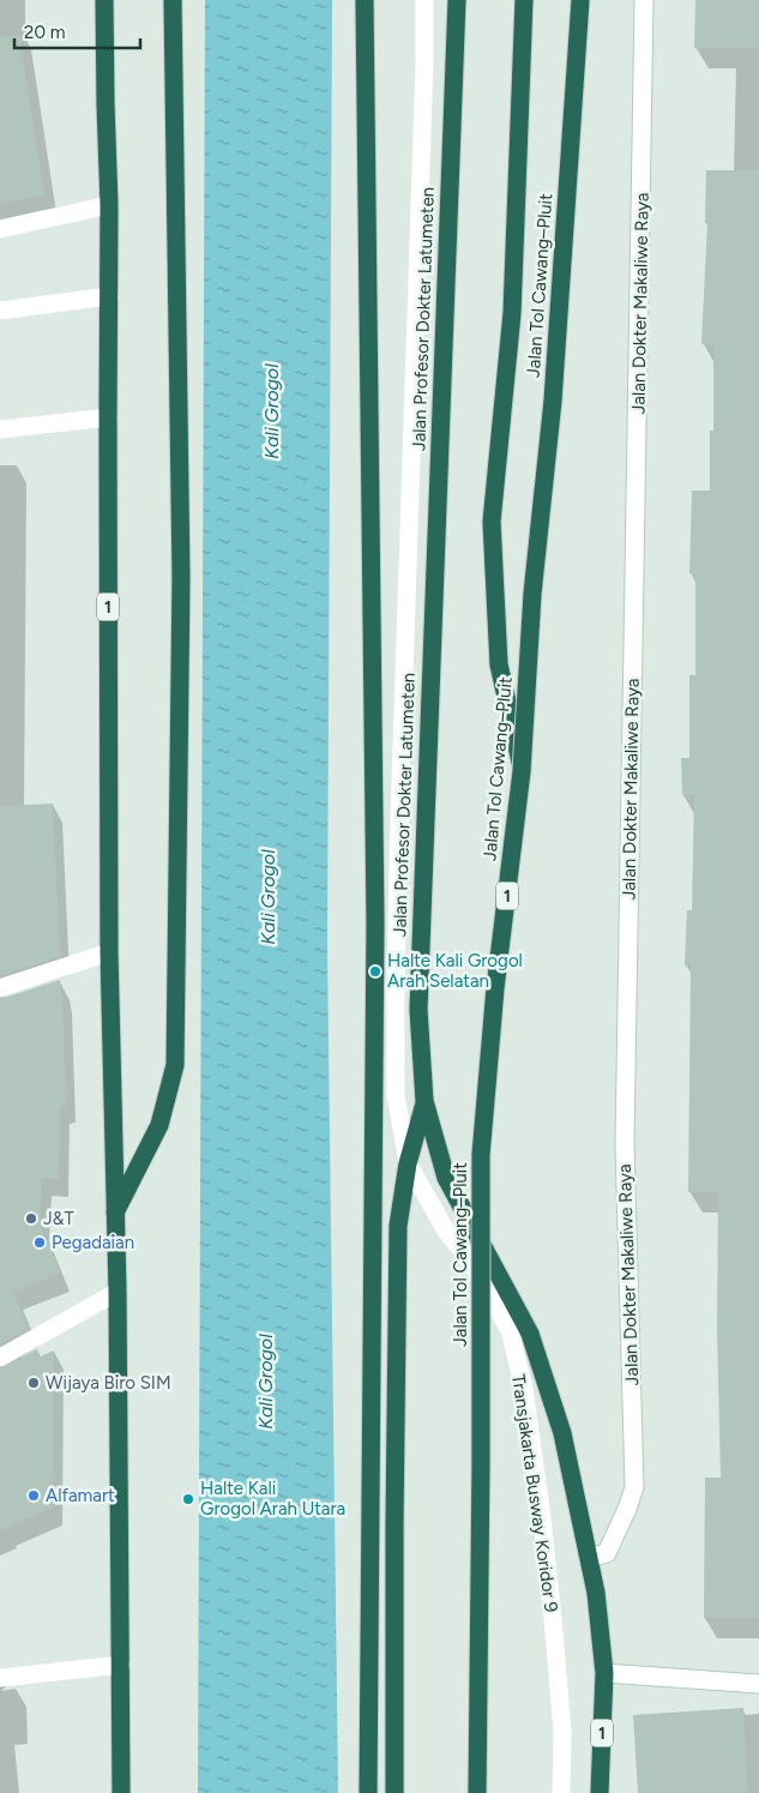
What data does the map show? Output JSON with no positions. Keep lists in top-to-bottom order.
{
  "streets": {
    "highway": ["Jalan Tol Cawang–Pluit", "Jalan Profesor Dokter Latumeten", "1"],
    "street": ["Jalan Dokter Makaliwe Raya", "Transjakarta Busway Koridor 9"]
  },
  "crossings": [
    ["Jalan Dokter Makaliwe Raya", "Jalan Profesor Dokter Latumeten"]
  ],
  "water": ["Kali Grogol"],
  "places": [
    "Halte Kali Grogol Arah Selatan",
    "J&T",
    "Pegadaian",
    "Wijaya Biro SIM",
    "Alfamart",
    "Halte Kali Grogol Arah Utara"
  ],
  "scale_bar": "20 m"
}
